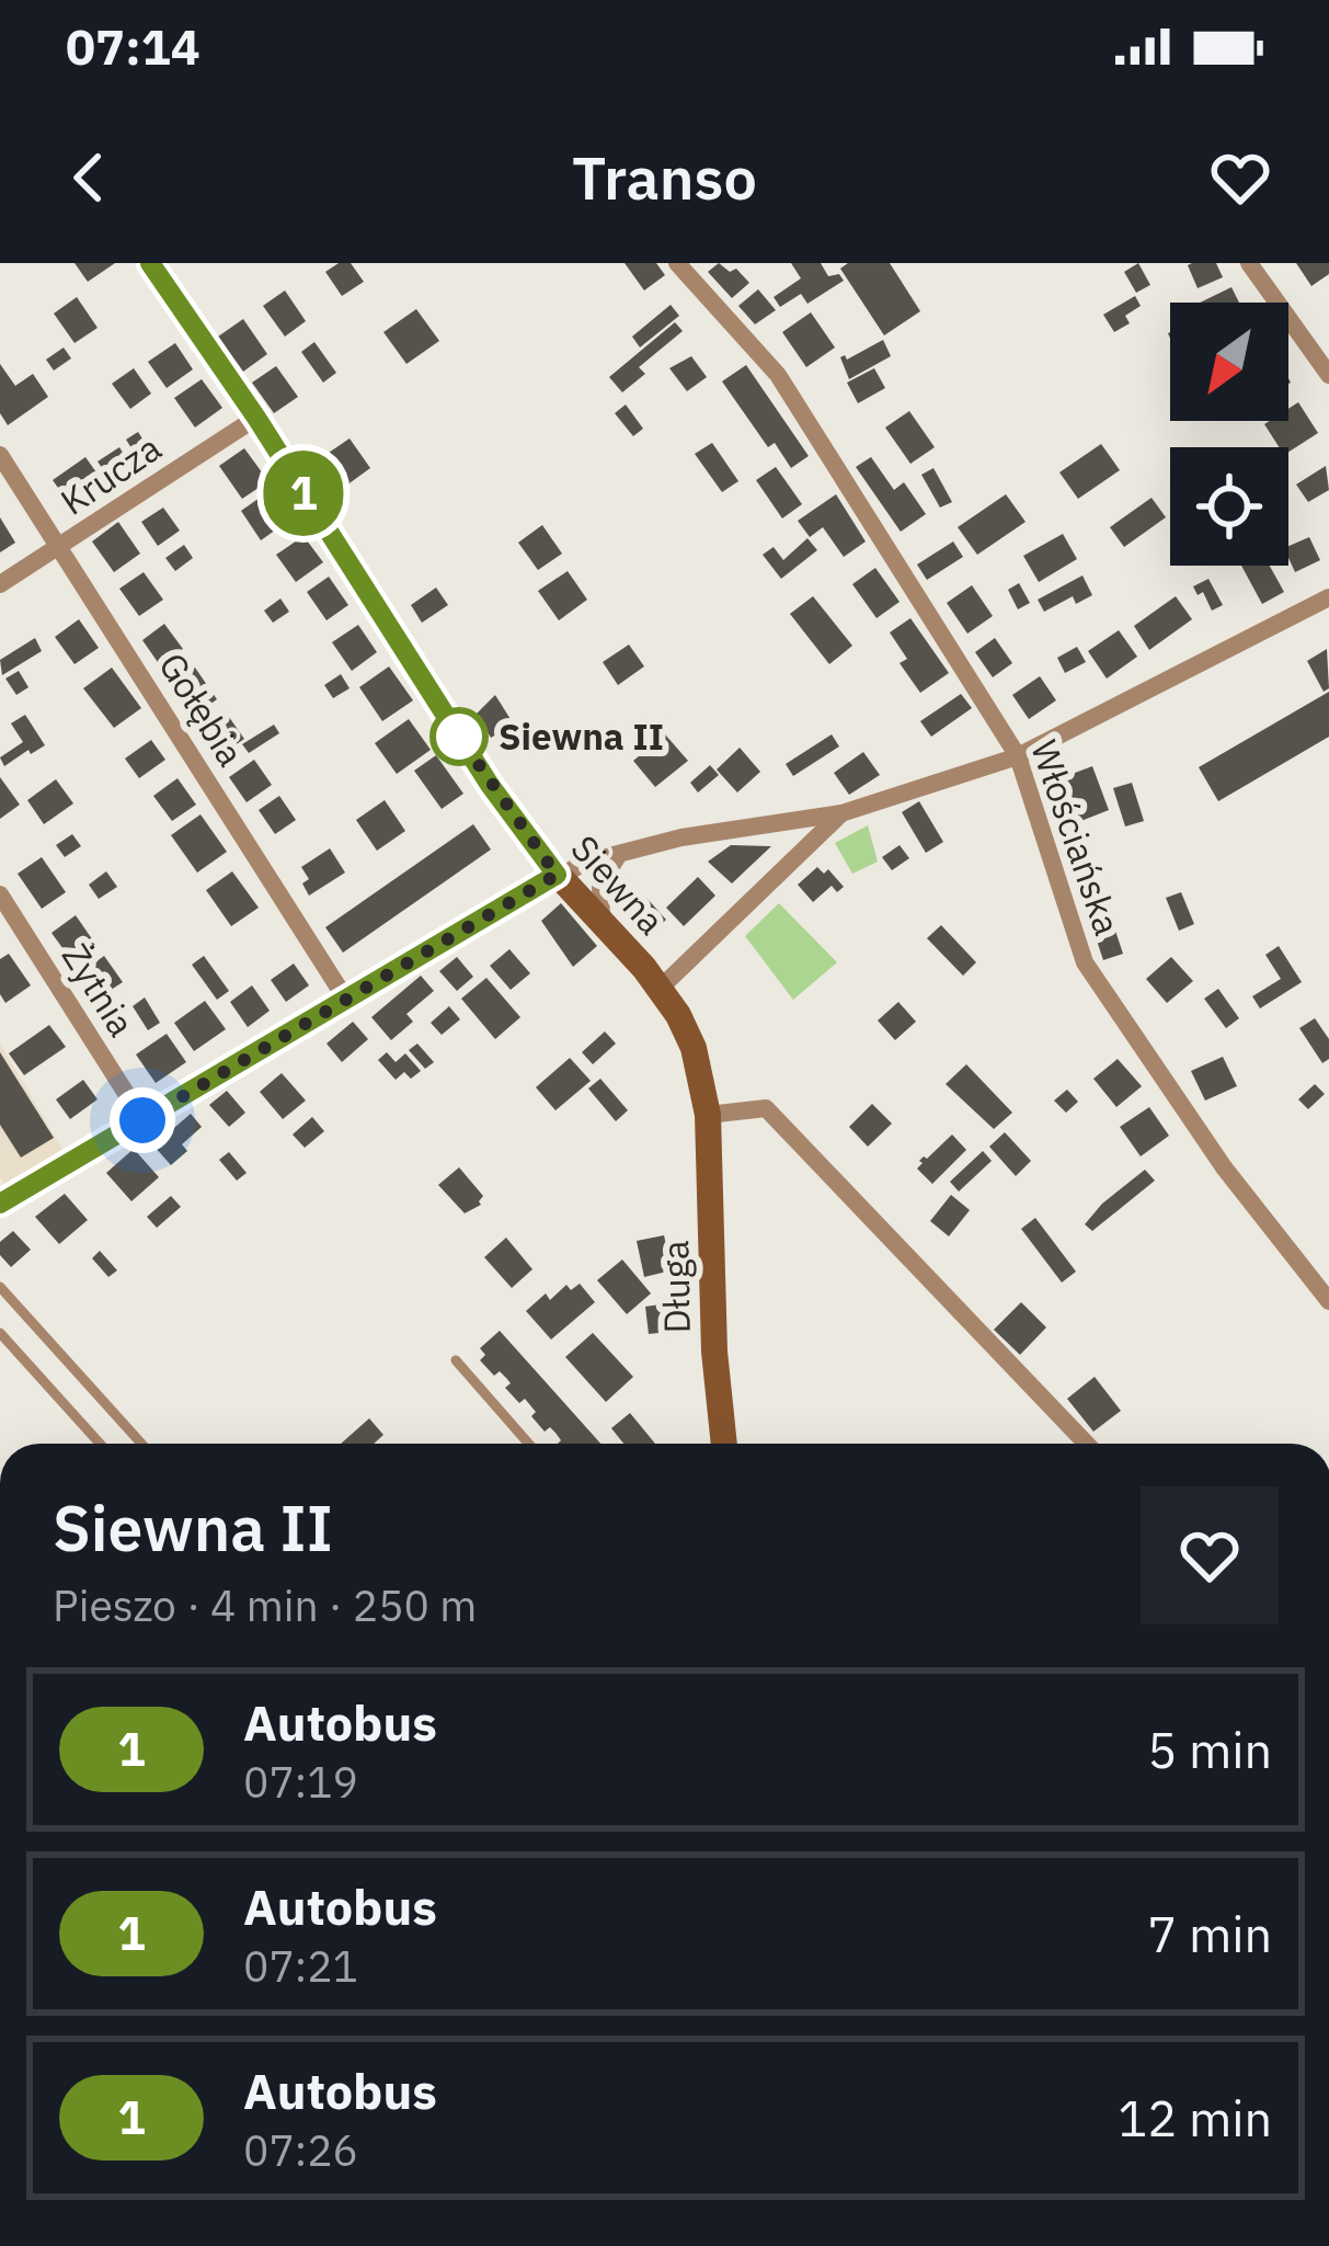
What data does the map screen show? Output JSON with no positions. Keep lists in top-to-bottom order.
{
  "streets": {
    "street": [
      "Krucza",
      "Gołębia",
      "Włościańska",
      "Siewna",
      "Żytnia",
      "Długa"
    ]
  },
  "crossings": [
    ["Krucza", "Gołębia"],
    ["Krucza", "Siewna"],
    ["Siewna", "Długa"]
  ],
  "places": ["Siewna II"],
  "lines": ["bus line 1"],
  "north": "bottom left",
  "page": {
    "status": "07:14",
    "header": "Transo",
    "on_map": "1",
    "heading": ["Siewna II", "Pieszo · 4 min · 250 m"],
    "list": [
      {
        "mark": "1",
        "name": "Autobus",
        "note": "07:19",
        "value": "5 min"
      },
      {
        "mark": "1",
        "name": "Autobus",
        "note": "07:21",
        "value": "7 min"
      },
      {
        "mark": "1",
        "name": "Autobus",
        "note": "07:26",
        "value": "12 min"
      }
    ]
  }
}
